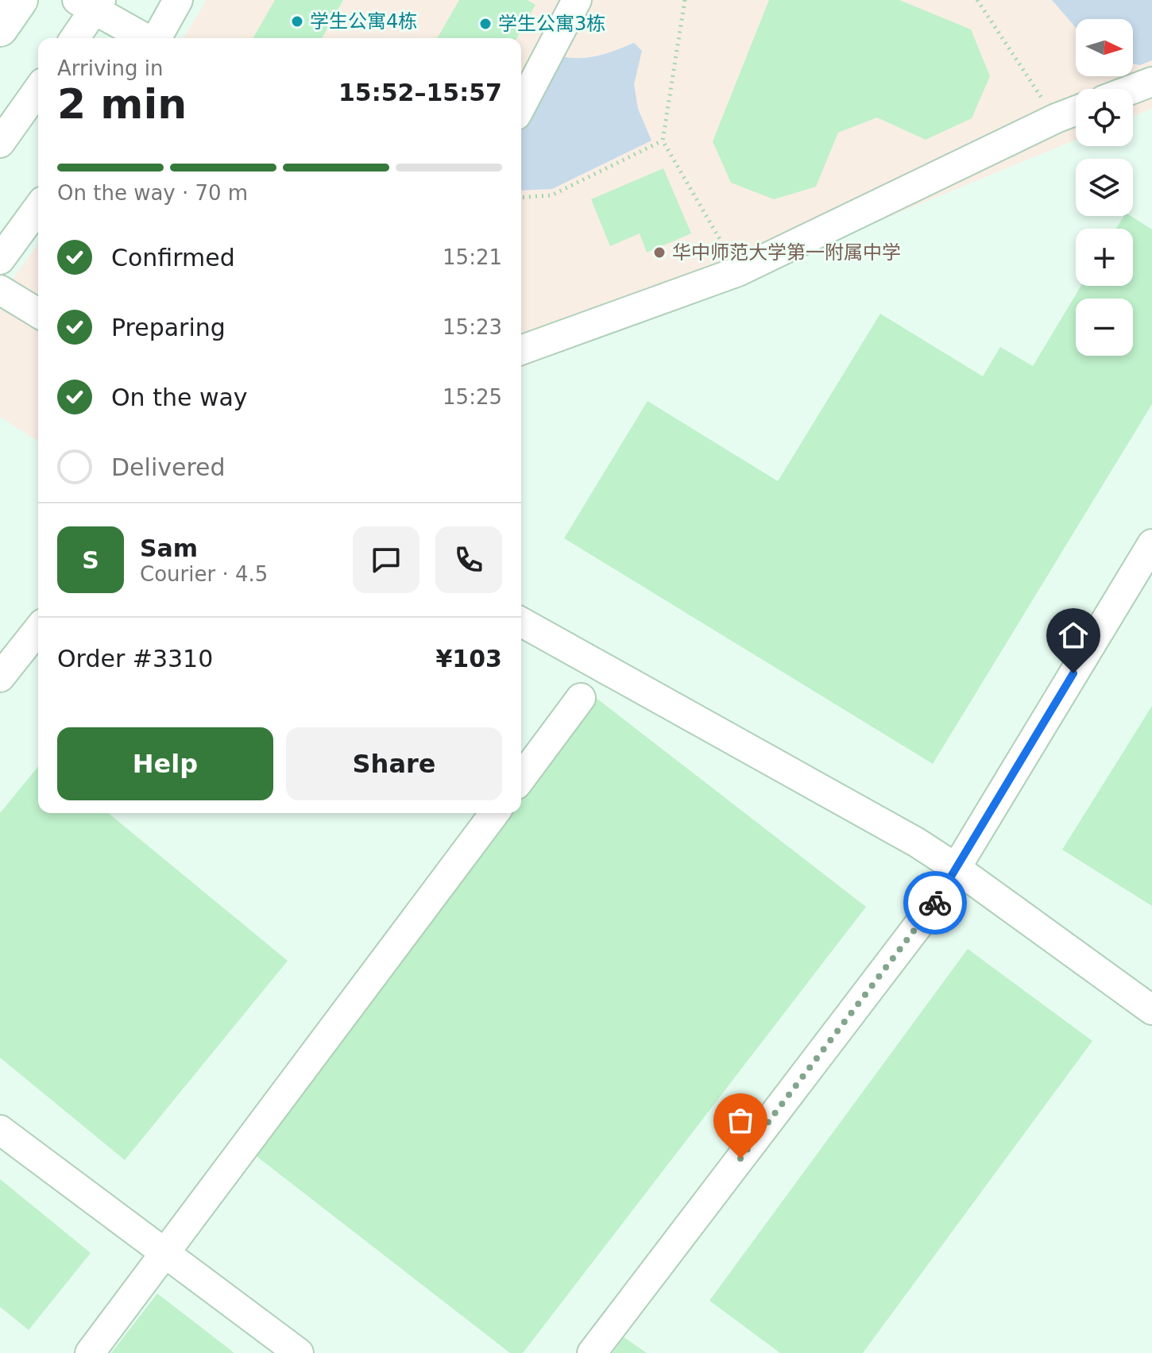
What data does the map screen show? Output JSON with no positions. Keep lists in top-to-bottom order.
{
  "places": ["学生公寓4栋", "学生公寓3栋", "华中师范大学第一附属中学"],
  "north": "right",
  "page": {
    "map_buttons": ["+", "−"],
    "heading": ["2 min", "Arriving in", "15:52–15:57"],
    "panel": [
      "Sam",
      "Courier · 4.5",
      "Order #3310",
      "¥103"
    ],
    "bar": "On the way · 70 m",
    "list": [
      ["Confirmed", "15:21"],
      ["Preparing", "15:23"],
      ["On the way", "15:25"],
      "Delivered"
    ],
    "round": "S",
    "buttons": ["Help", "Share"]
  }
}
